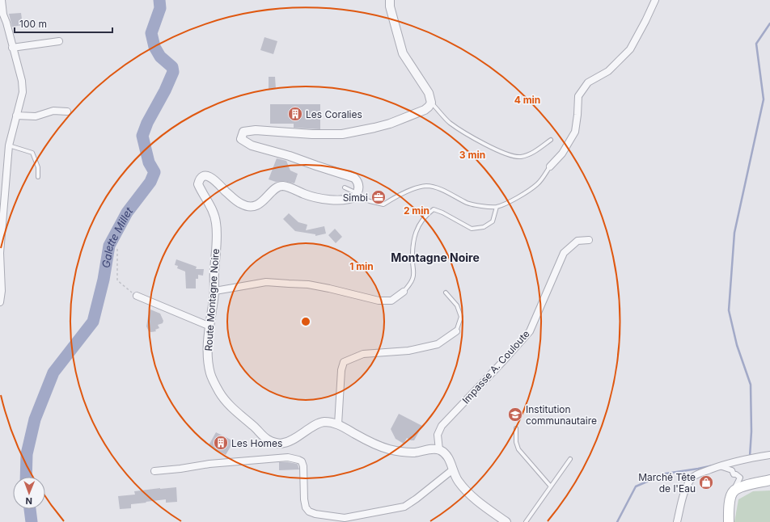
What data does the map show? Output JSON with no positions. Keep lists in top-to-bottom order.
{
  "streets": {
    "street": ["Route Montagne Noire", "Impasse A. Couloute"]
  },
  "crossings": [
    ["Route Montagne Noire", "Impasse A. Couloute"]
  ],
  "districts": ["Montagne Noire"],
  "water": ["Galette Millet"],
  "places": {
    "building": ["Les Coralies", "Les Homes"],
    "office": ["Simbi"],
    "school or university": ["Institution communautaire"],
    "shop": ["Marché Tête de l'Eau"]
  },
  "scale_bar": "100 m",
  "north": "bottom",
  "rings": [
    "4 min",
    "3 min",
    "2 min",
    "1 min"
  ]
}
